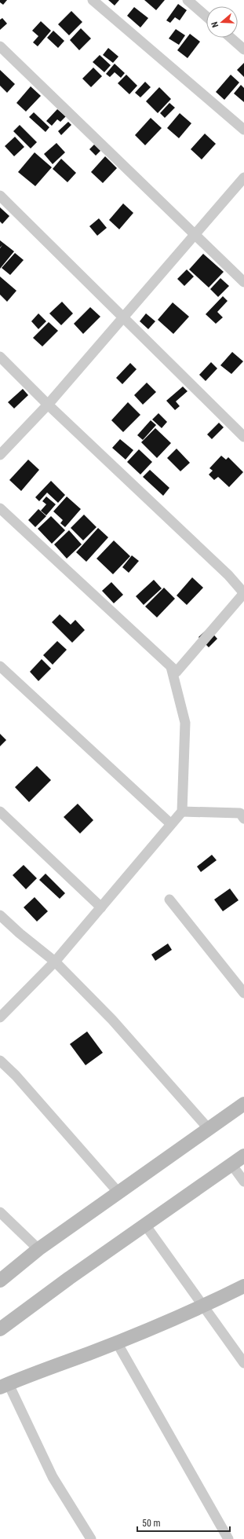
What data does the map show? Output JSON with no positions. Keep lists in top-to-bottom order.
{
  "scale_bar": "50 m",
  "north": "left"
}
